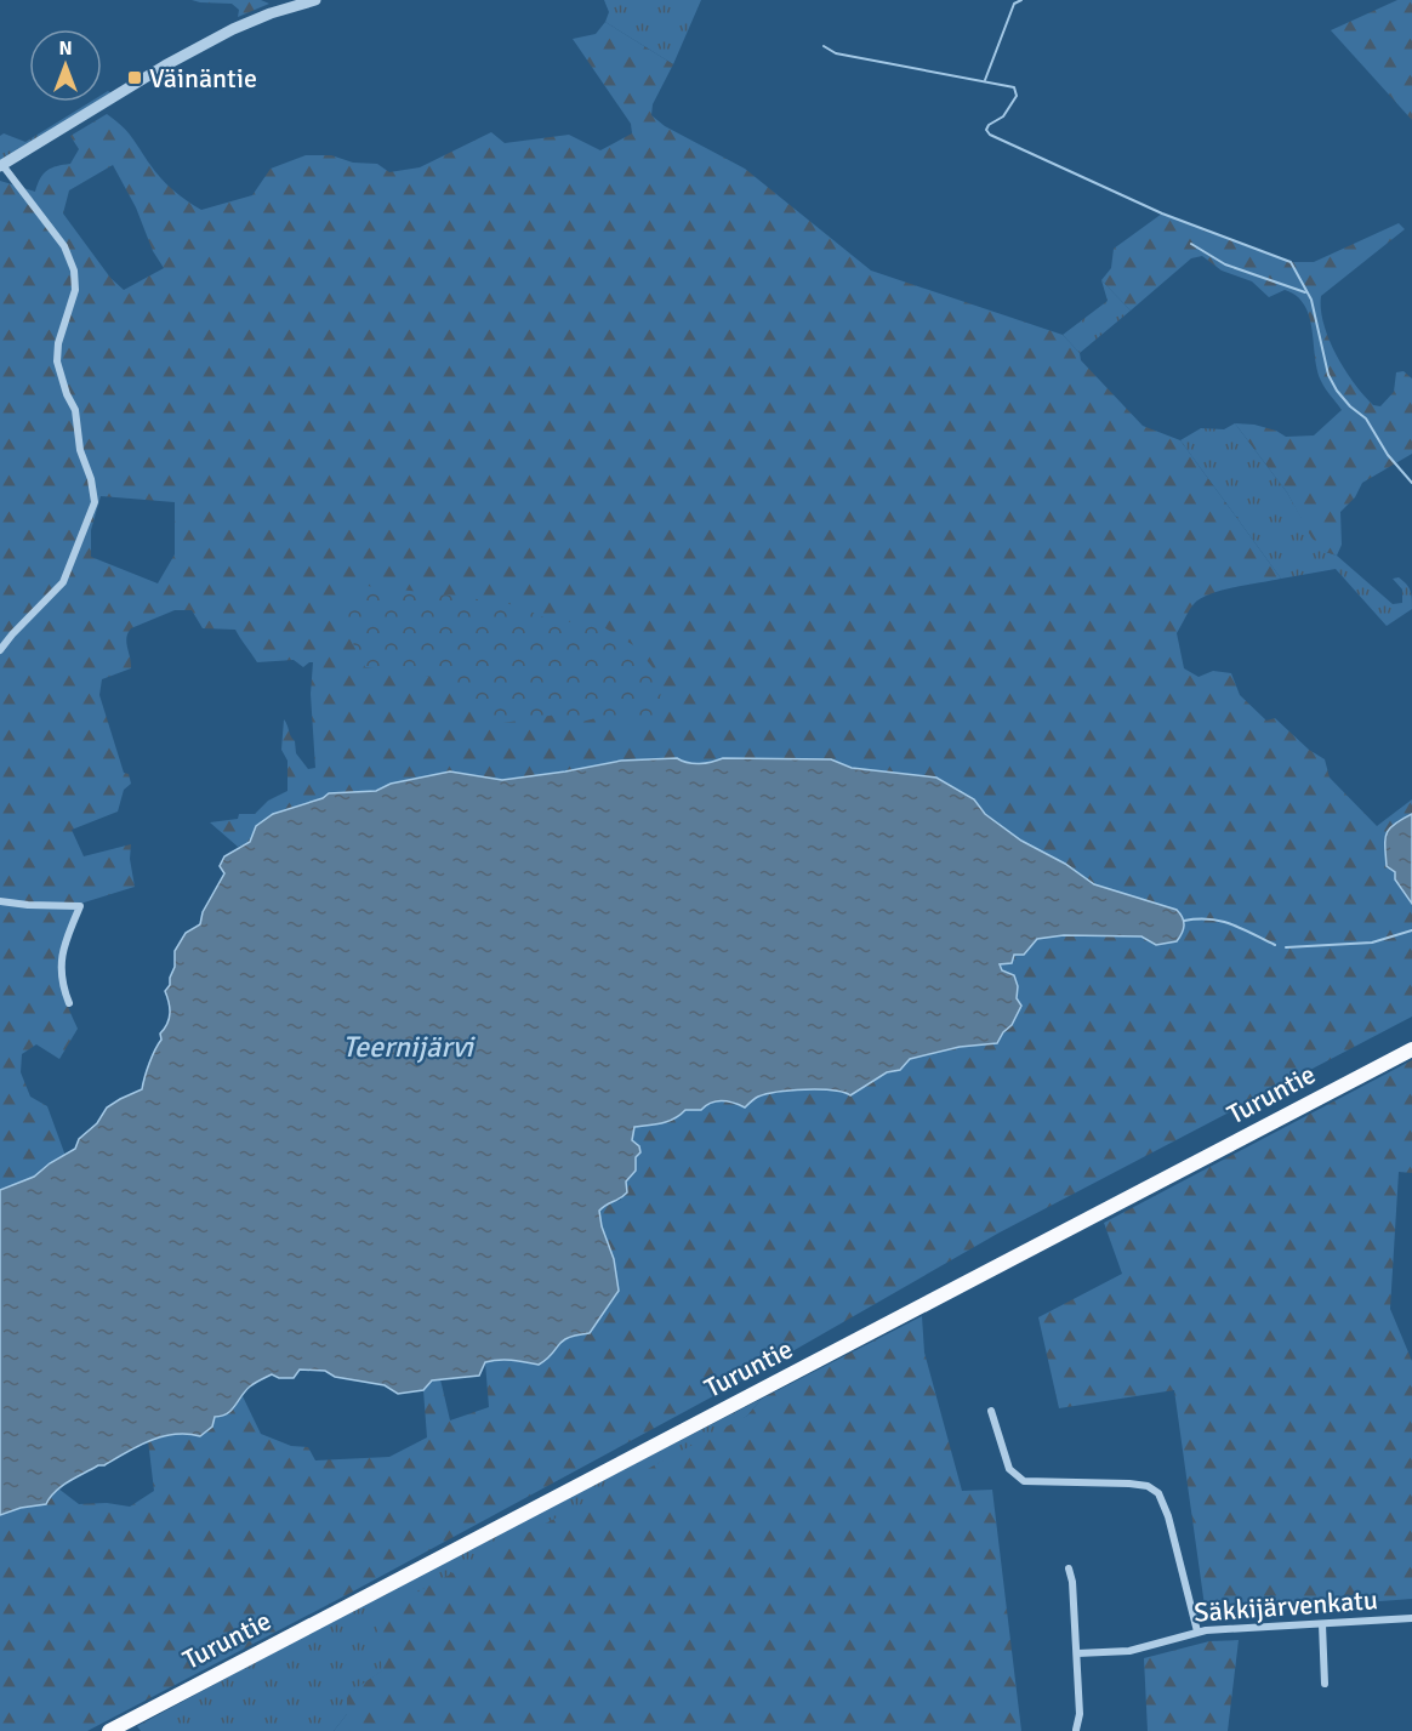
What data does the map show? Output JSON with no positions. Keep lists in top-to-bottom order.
{
  "streets": {
    "highway": ["Turuntie"],
    "street": ["Säkkijärvenkatu"]
  },
  "water": ["Teernijärvi"],
  "places": {
    "transit": ["Väinäntie"]
  },
  "north": "top"
}
